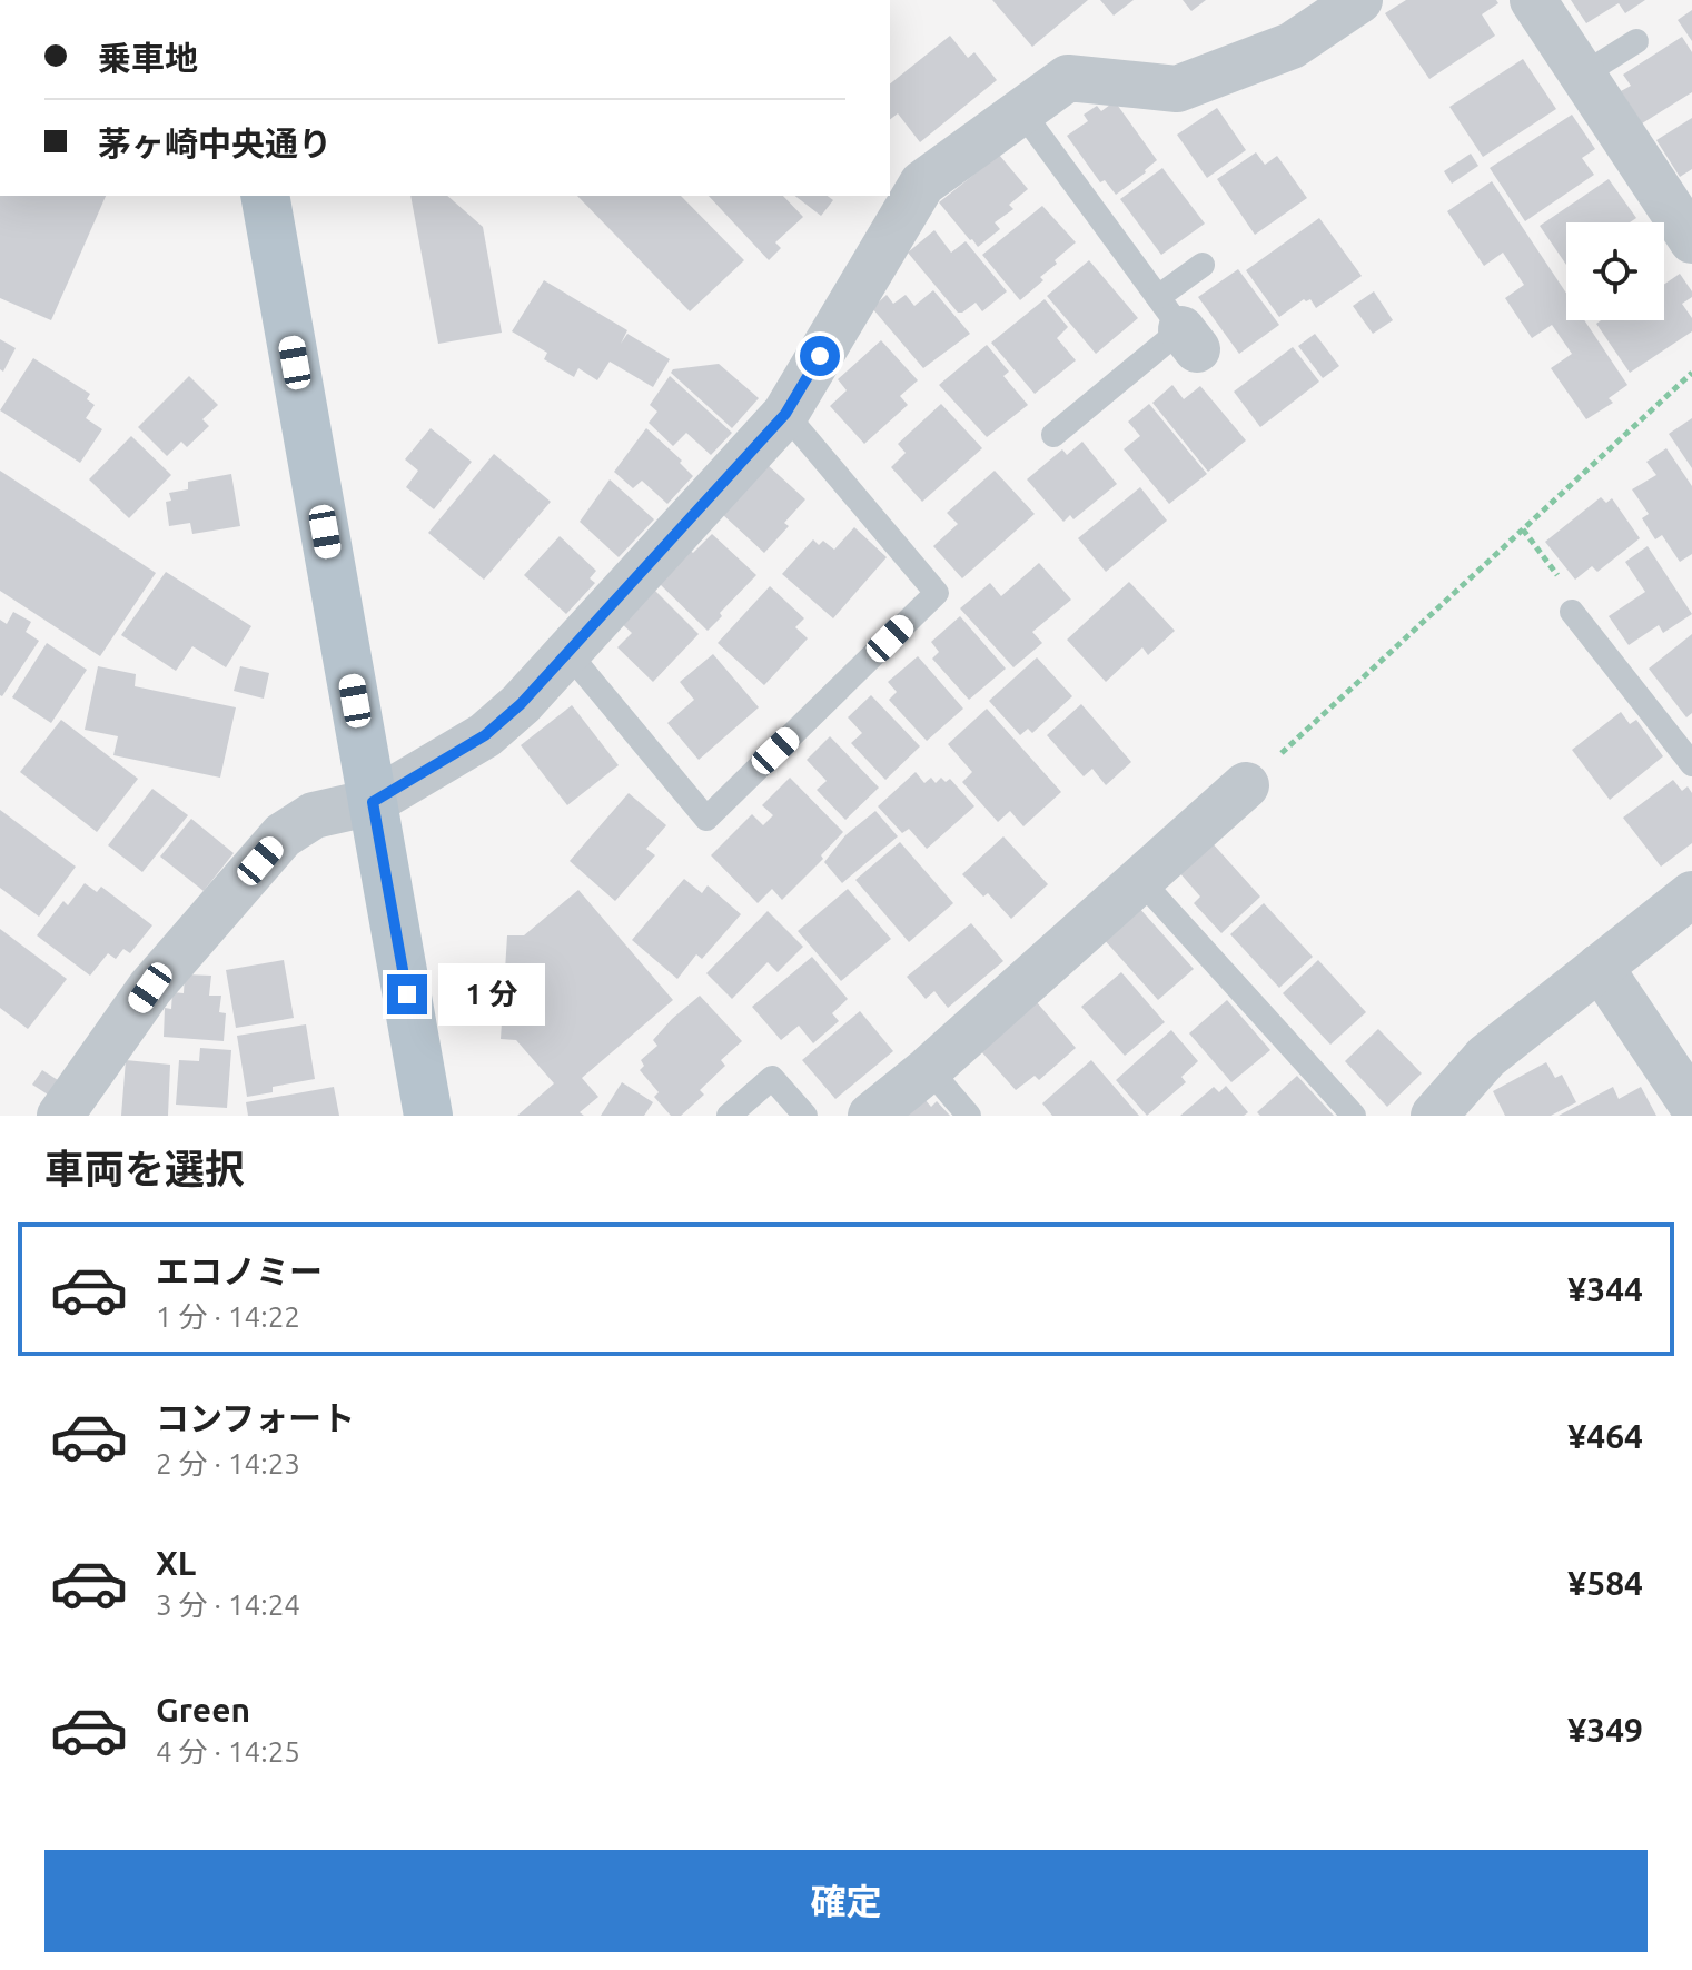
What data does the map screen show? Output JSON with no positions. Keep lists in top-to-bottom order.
{
  "page": {
    "banner": ["乗車地", "茅ヶ崎中央通り"],
    "bubble": "1 分",
    "heading": "車両を選択",
    "list": [
      {
        "name": "エコノミー",
        "note": "1 分 · 14:22",
        "value": "¥344"
      },
      {
        "name": "コンフォート",
        "note": "2 分 · 14:23",
        "value": "¥464"
      },
      {
        "name": "XL",
        "note": "3 分 · 14:24",
        "value": "¥584"
      },
      {
        "name": "Green",
        "note": "4 分 · 14:25",
        "value": "¥349"
      }
    ],
    "buttons": "確定"
  }
}
